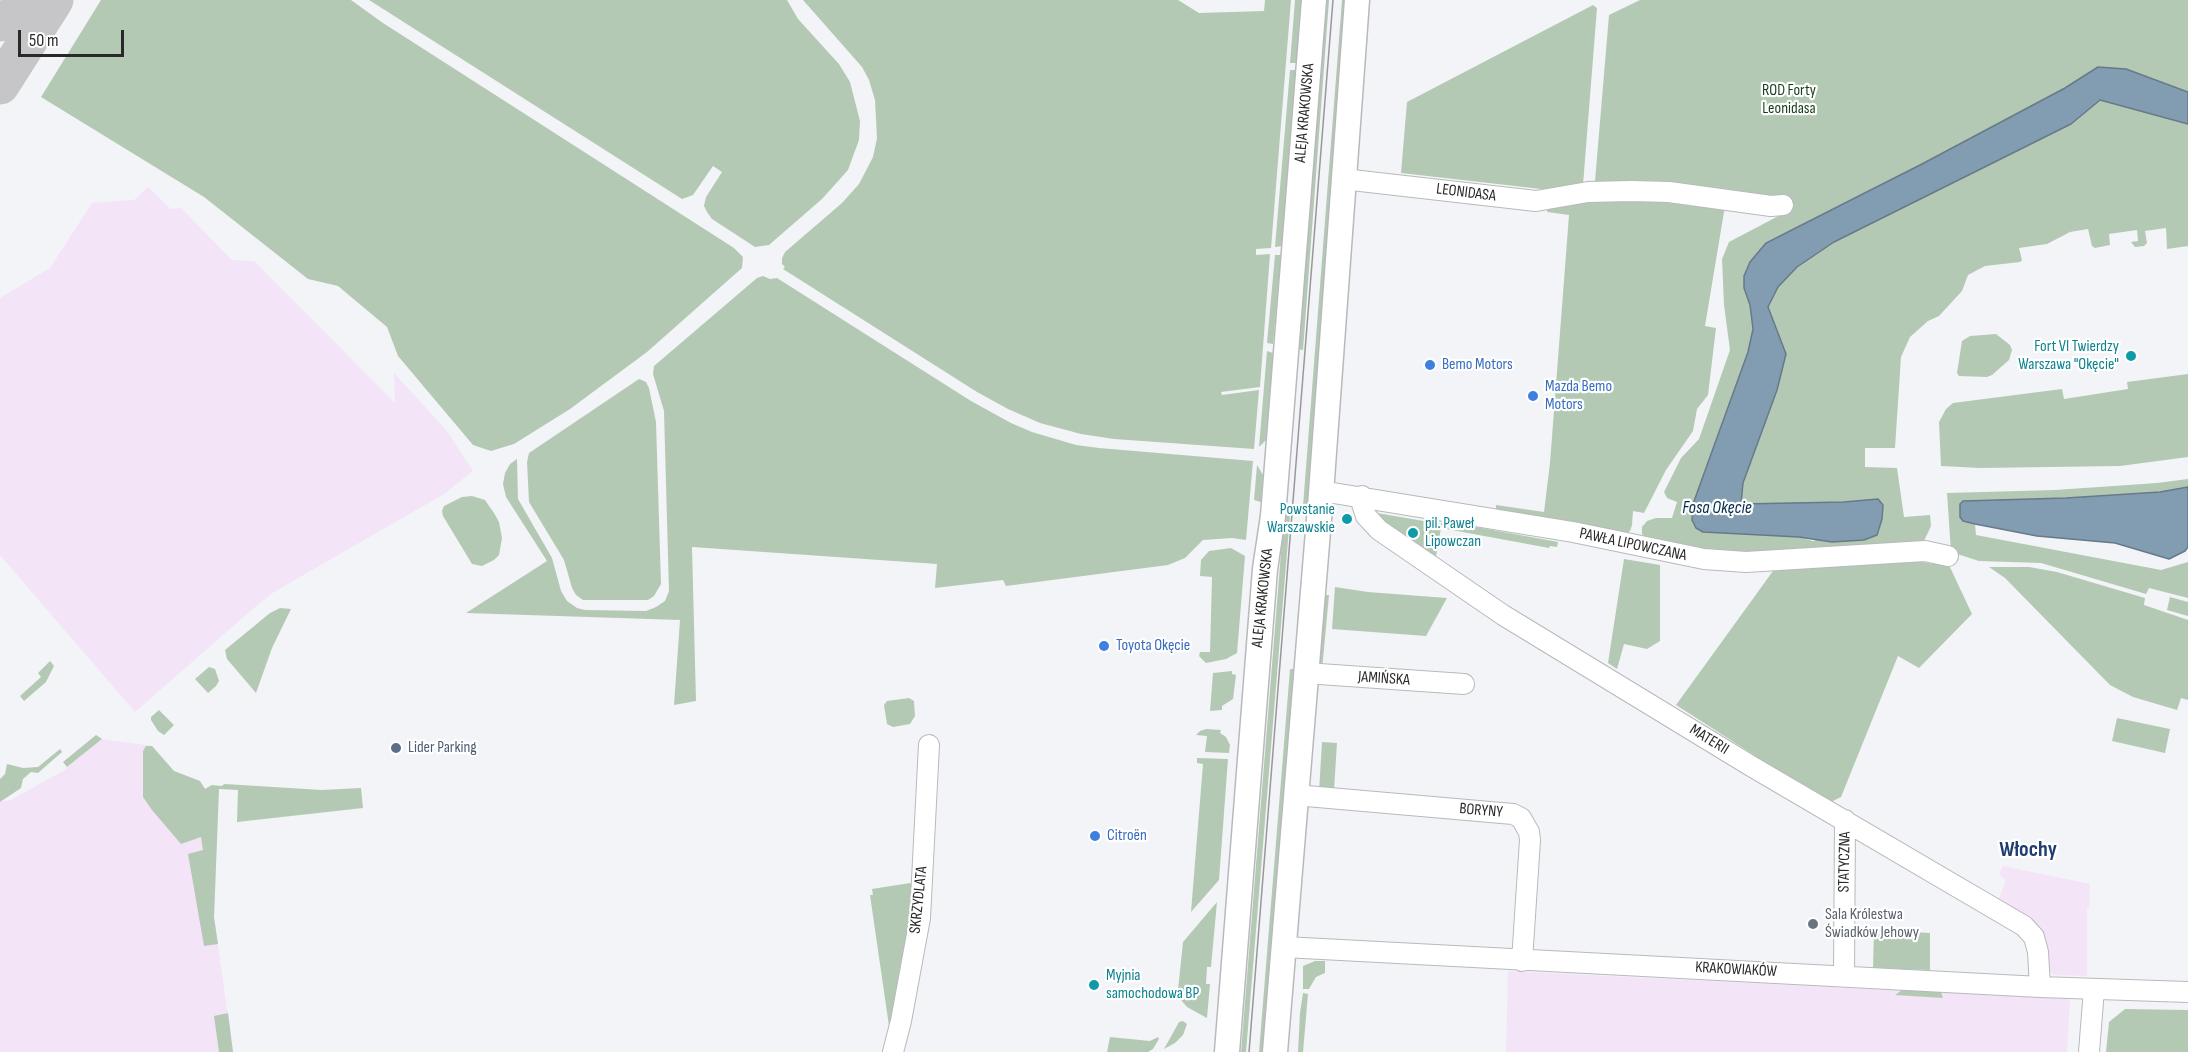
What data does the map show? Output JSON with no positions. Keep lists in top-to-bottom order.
{
  "streets": {
    "main road": ["ALEJA KRAKOWSKA"],
    "street": [
      "LEONIDASA",
      "PAWŁA LIPOWCZANA",
      "JAMIŃSKA",
      "MATERII",
      "BORYNY",
      "STATYCZNA",
      "SKRZYDLATA",
      "KRAKOWIAKÓW"
    ]
  },
  "crossings": [
    ["PAWŁA LIPOWCZANA", "MATERII"],
    ["MATERII", "STATYCZNA"],
    ["MATERII", "KRAKOWIAKÓW"],
    ["BORYNY", "KRAKOWIAKÓW"],
    ["STATYCZNA", "KRAKOWIAKÓW"]
  ],
  "districts": ["Włochy"],
  "water": ["Fosa Okęcie"],
  "parks": ["ROD Forty Leonidasa"],
  "places": [
    "Fort VI Twierdzy Warszawa \"Okęcie\"",
    "Bemo Motors",
    "Mazda Bemo Motors",
    "Powstanie Warszawskie",
    "pil. Paweł Lipowczan",
    "Toyota Okęcie",
    "Lider Parking",
    "Citroën",
    "Sala Królestwa Świadków Jehowy",
    "Myjnia samochodowa BP"
  ],
  "scale_bar": "50 m"
}
